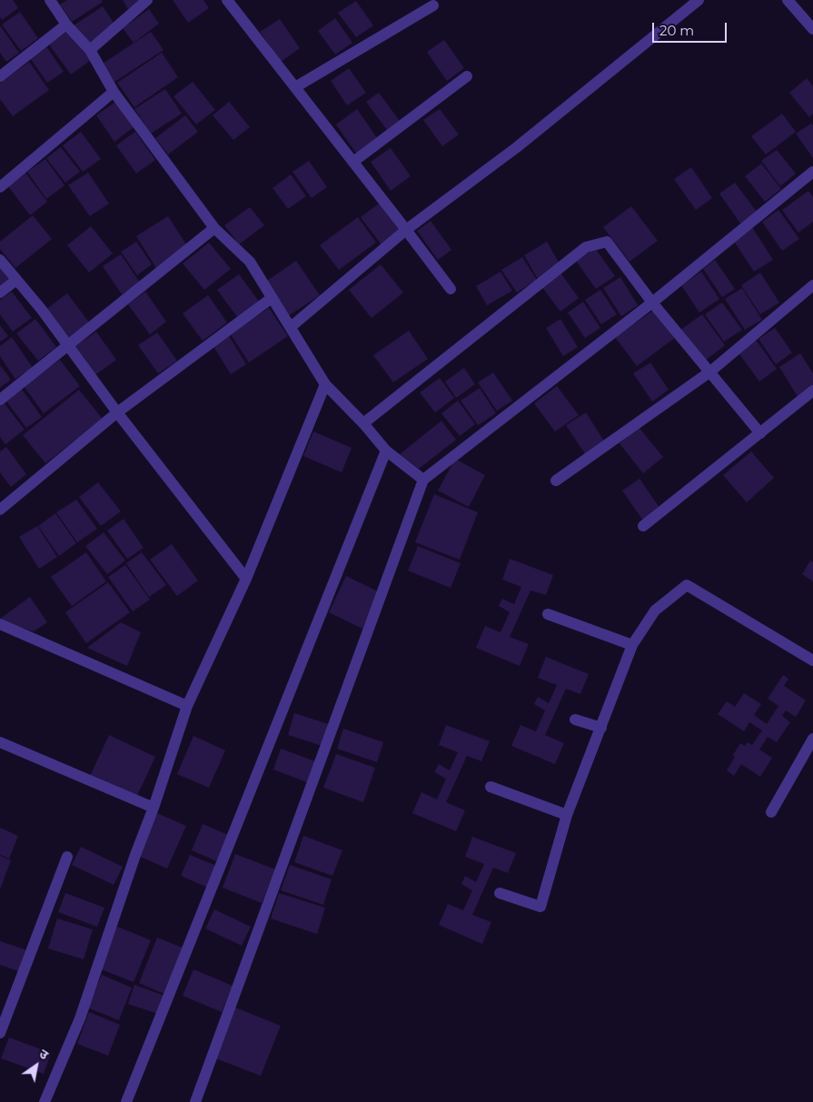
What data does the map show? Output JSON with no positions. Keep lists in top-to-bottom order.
{
  "scale_bar": "20 m",
  "north": "top right"
}
